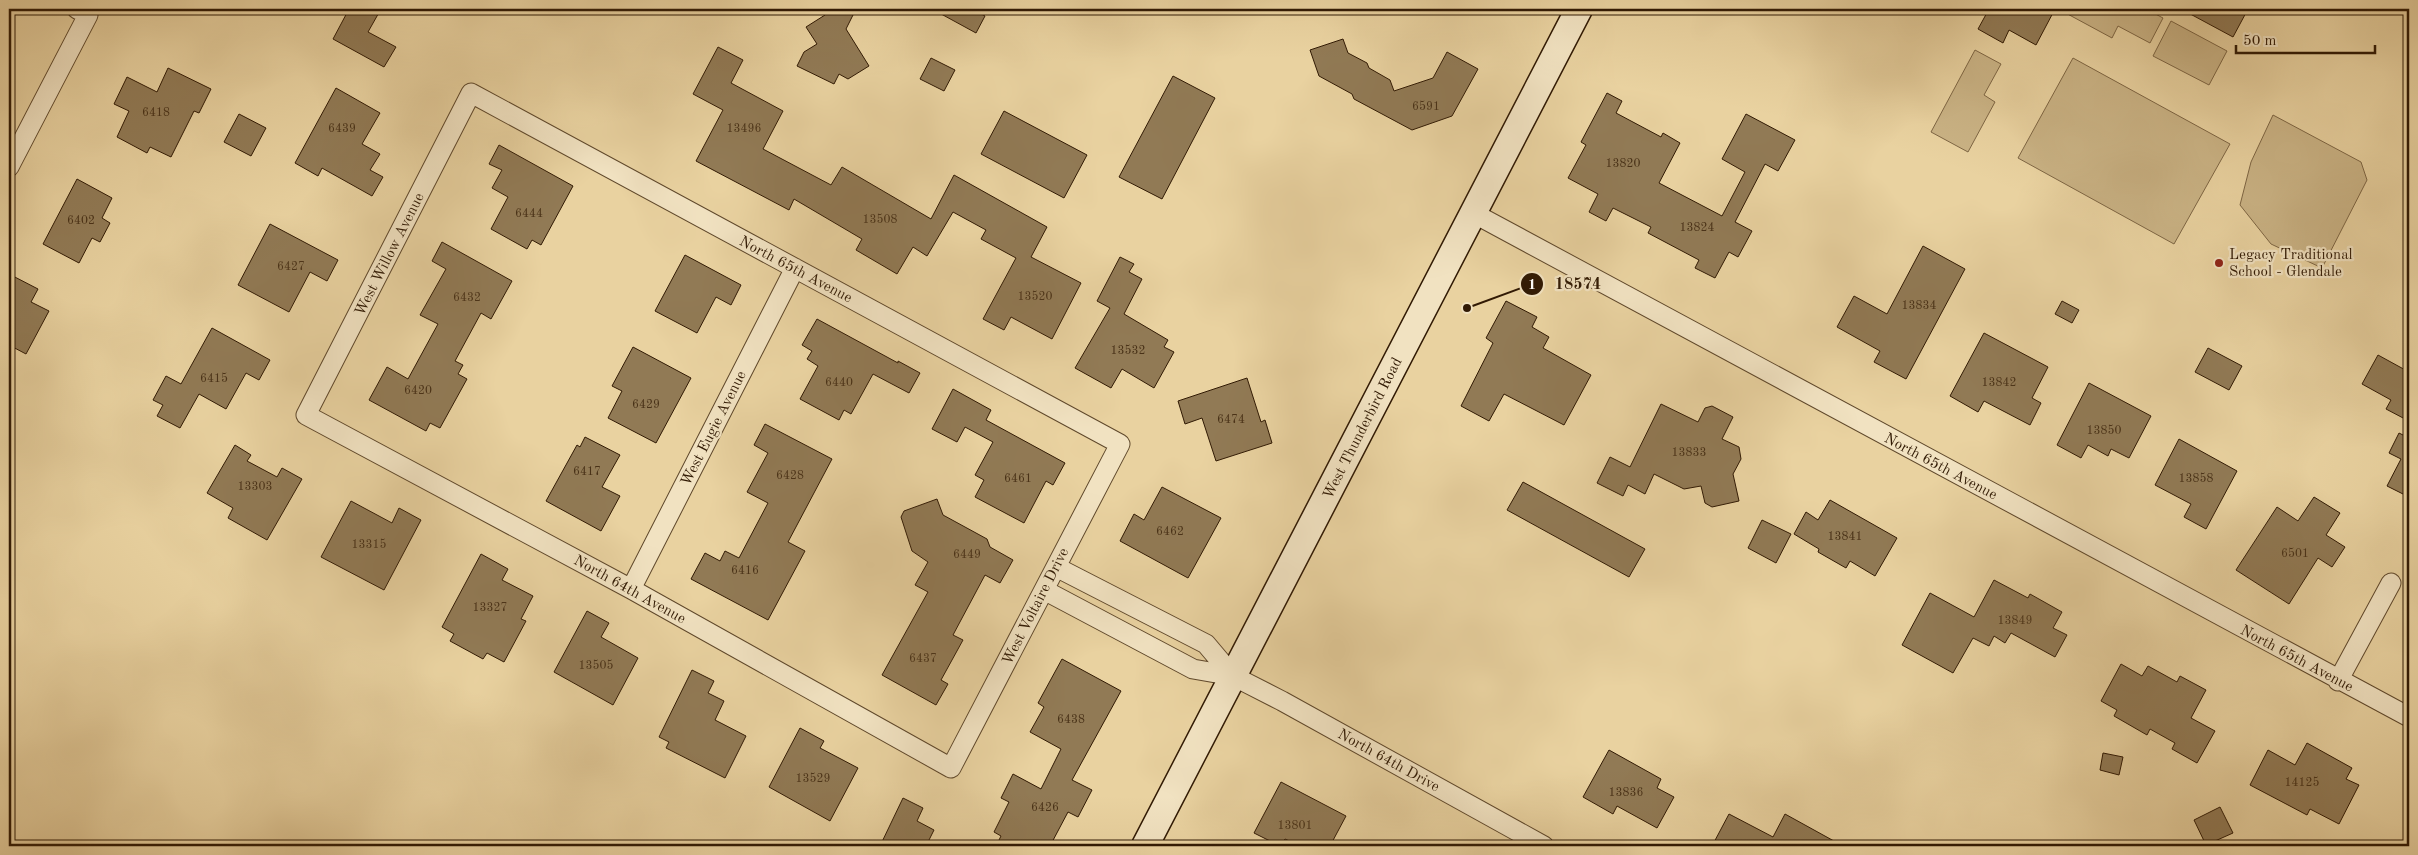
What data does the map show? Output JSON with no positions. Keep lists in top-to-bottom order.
{
  "streets": {
    "main road": ["West Thunderbird Road"],
    "street": [
      "West Willow Avenue",
      "North 65th Avenue",
      "West Eugie Avenue",
      "North 64th Avenue",
      "West Voltaire Drive",
      "North 64th Drive"
    ]
  },
  "crossings": [
    ["West Willow Avenue", "North 65th Avenue"],
    ["West Willow Avenue", "North 64th Avenue"],
    ["North 65th Avenue", "West Eugie Avenue"],
    ["North 65th Avenue", "West Thunderbird Road"],
    ["North 65th Avenue", "West Voltaire Drive"],
    ["West Eugie Avenue", "North 64th Avenue"],
    ["West Thunderbird Road", "North 64th Drive"],
    ["North 64th Avenue", "West Voltaire Drive"],
    ["West Voltaire Drive", "North 64th Drive"]
  ],
  "places": ["Legacy Traditional School - Glendale", "18574"],
  "house_numbers": [
    "6591",
    "6418",
    "6439",
    "13496",
    "13820",
    "6444",
    "13508",
    "6402",
    "13824",
    "6427",
    "13520",
    "6432",
    "13834",
    "13532",
    "6415",
    "6440",
    "13842",
    "6420",
    "6429",
    "6474",
    "13850",
    "13833",
    "6417",
    "6428",
    "6461",
    "13858",
    "13303",
    "6462",
    "13841",
    "13315",
    "6501",
    "6449",
    "6416",
    "13327",
    "13849",
    "6437",
    "13505",
    "6438",
    "13529",
    "14125",
    "13836",
    "6426",
    "13801"
  ],
  "scale_bar": "50 m"
}
